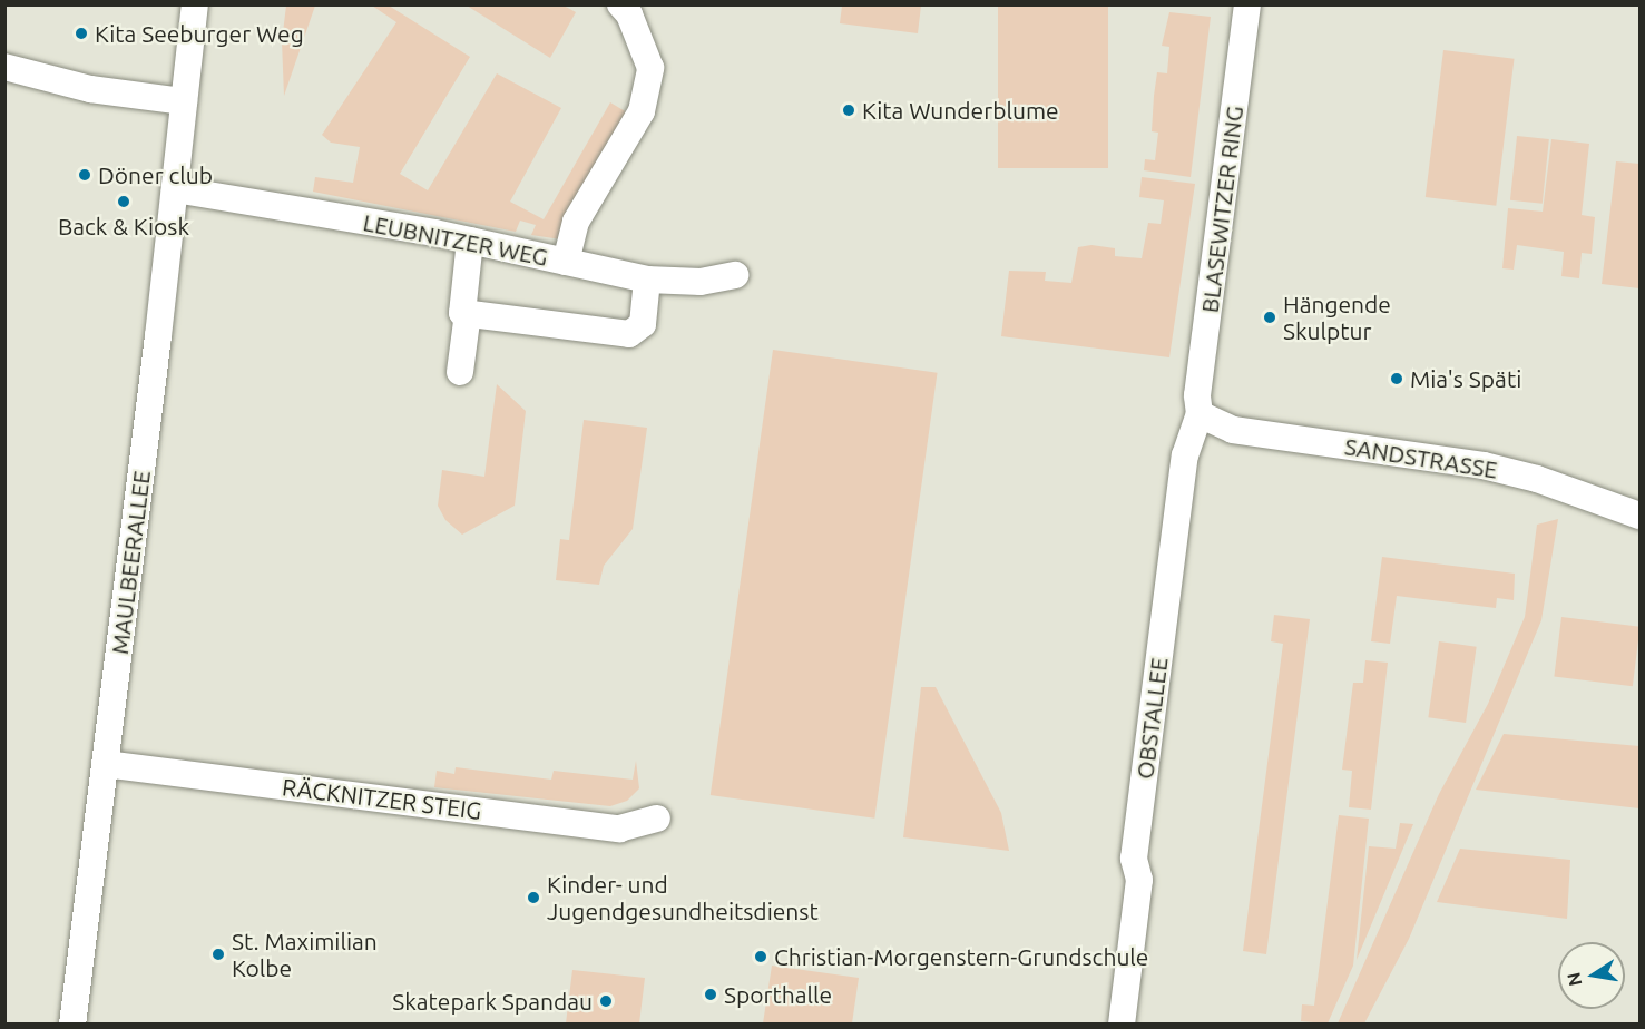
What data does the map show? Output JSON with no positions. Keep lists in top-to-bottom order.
{
  "streets": {
    "street": [
      "BLASEWITZER RING",
      "LEUBNITZER WEG",
      "SANDSTRASSE",
      "MAULBEERALLEE",
      "OBSTALLEE",
      "RÄCKNITZER STEIG"
    ]
  },
  "crossings": [
    ["BLASEWITZER RING", "SANDSTRASSE"],
    ["BLASEWITZER RING", "OBSTALLEE"],
    ["LEUBNITZER WEG", "MAULBEERALLEE"],
    ["SANDSTRASSE", "OBSTALLEE"],
    ["MAULBEERALLEE", "RÄCKNITZER STEIG"]
  ],
  "places": [
    "Kita Seeburger Weg",
    "Kita Wunderblume",
    "Döner club",
    "Back & Kiosk",
    "Hängende Skulptur",
    "Mia's Späti",
    "Kinder- und Jugendgesundheitsdienst",
    "St. Maximilian Kolbe",
    "Christian-Morgenstern-Grundschule",
    "Sporthalle",
    "Skatepark Spandau"
  ],
  "north": "left"
}
